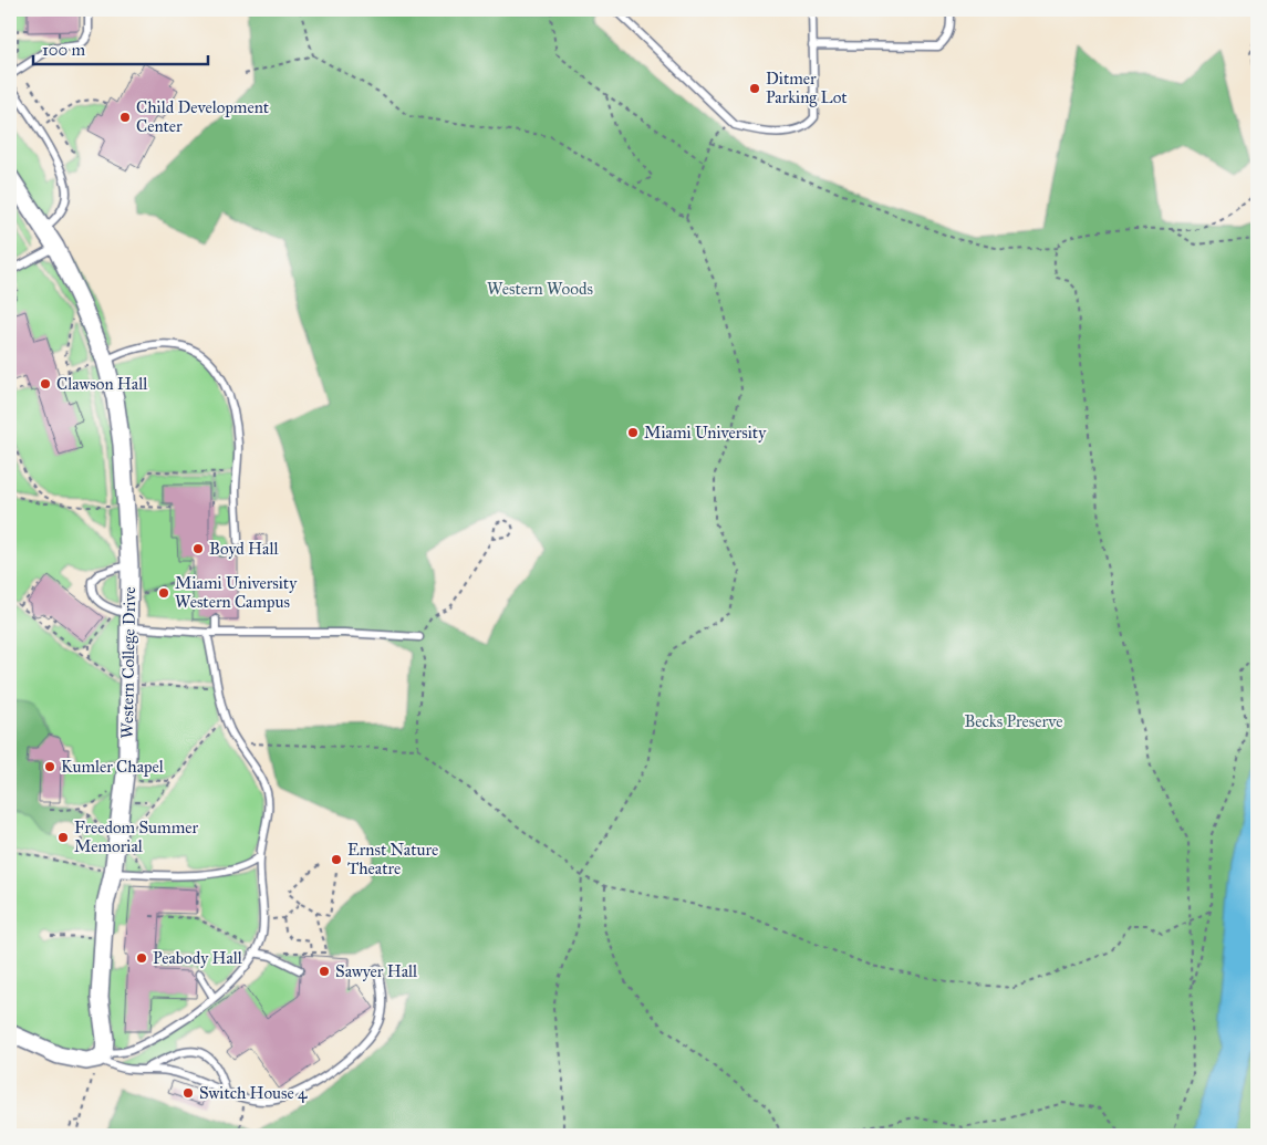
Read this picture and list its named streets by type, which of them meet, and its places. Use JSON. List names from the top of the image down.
{
  "streets": {
    "street": ["Western College Drive"]
  },
  "parks": ["Western Woods", "Becks Preserve"],
  "places": [
    "Ditmer Parking Lot",
    "Child Development Center",
    "Clawson Hall",
    "Miami University",
    "Boyd Hall",
    "Miami University Western Campus",
    "Kumler Chapel",
    "Freedom Summer Memorial",
    "Ernst Nature Theatre",
    "Peabody Hall",
    "Sawyer Hall",
    "Switch House 4"
  ],
  "scale_bar": "100 m"
}
